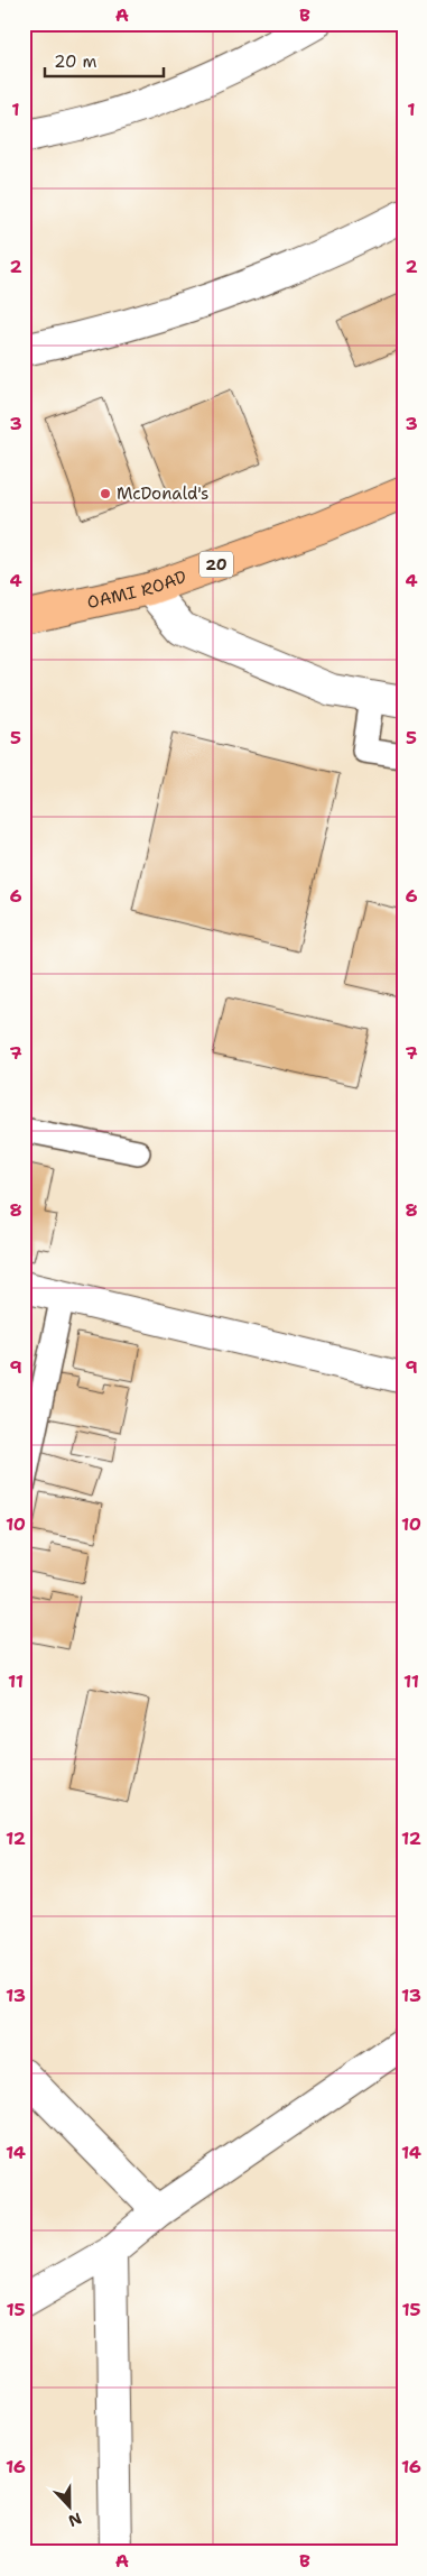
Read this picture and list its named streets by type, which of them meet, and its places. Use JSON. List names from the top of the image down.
{
  "streets": {
    "main road": ["20", "OAMI ROAD"]
  },
  "places": ["McDonald's"],
  "scale_bar": "20 m",
  "north": "bottom",
  "grid": {
    "columns": ["A", "B"],
    "rows": [
      "1",
      "2",
      "3",
      "4",
      "5",
      "6",
      "7",
      "8",
      "9",
      "10",
      "11",
      "12",
      "13",
      "14",
      "15",
      "16"
    ]
  }
}
